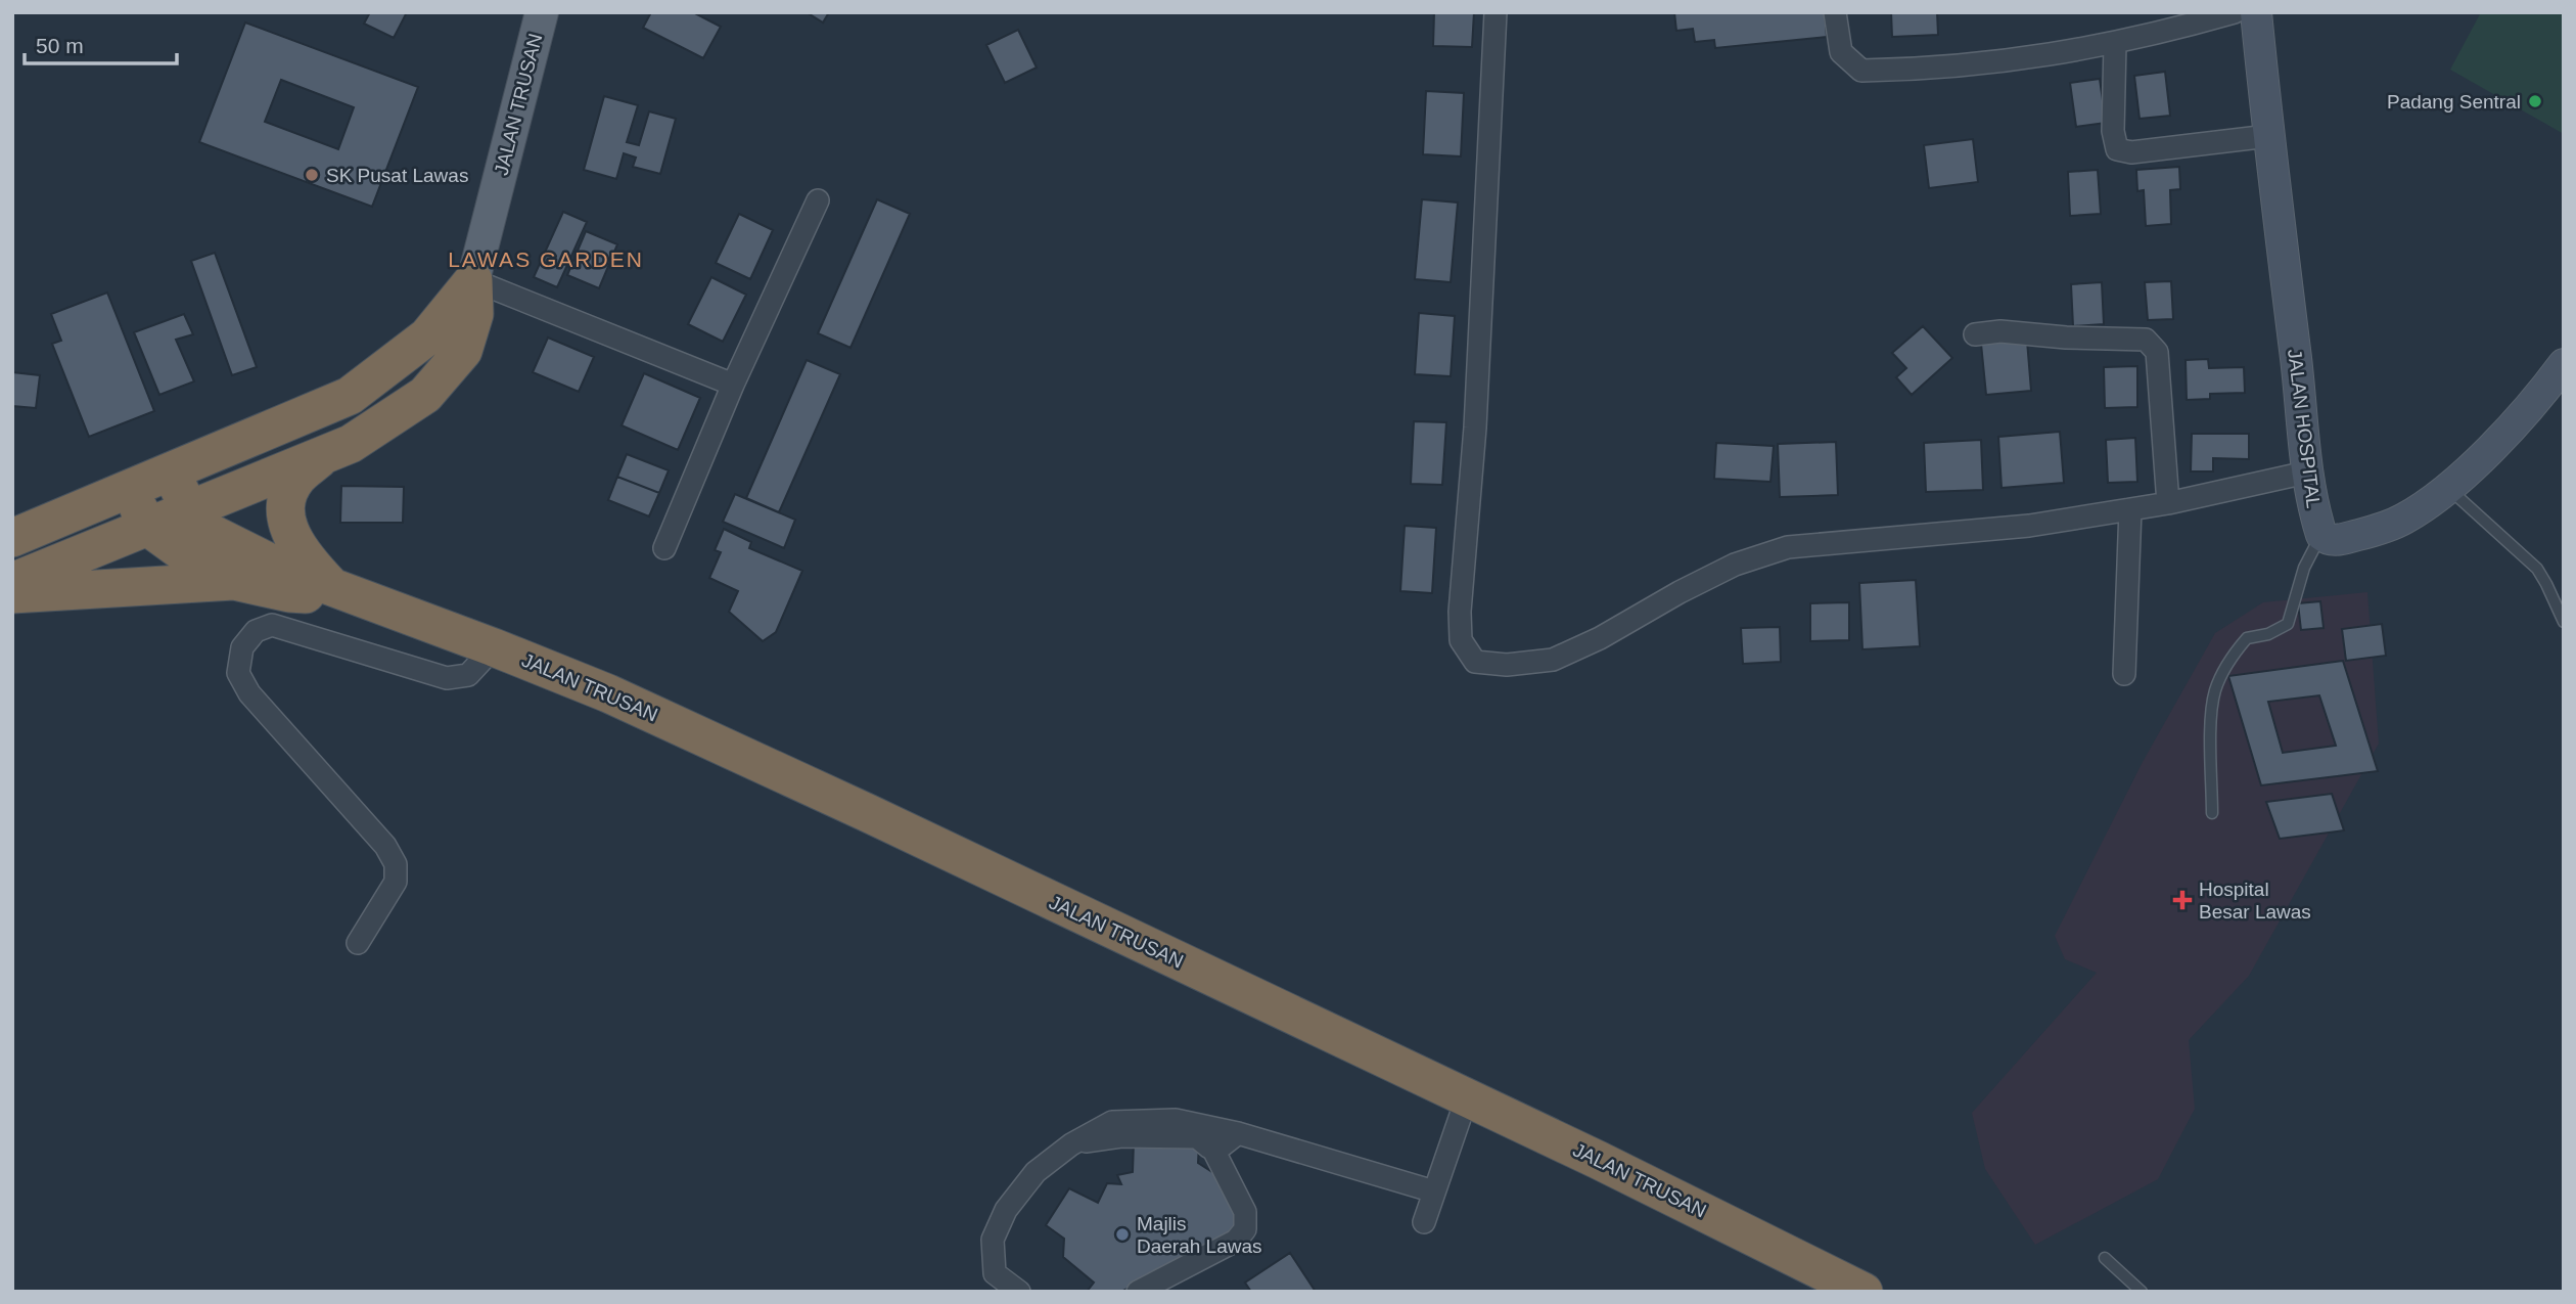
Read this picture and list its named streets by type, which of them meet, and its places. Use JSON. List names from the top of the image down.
{
  "streets": {
    "highway": ["JALAN TRUSAN"],
    "street": ["JALAN HOSPITAL"]
  },
  "districts": ["LAWAS GARDEN"],
  "places": {
    "other": ["Padang Sentral", "SK Pusat Lawas", "Majlis Daerah Lawas"],
    "health": ["Hospital Besar Lawas"]
  },
  "scale_bar": "50 m"
}
